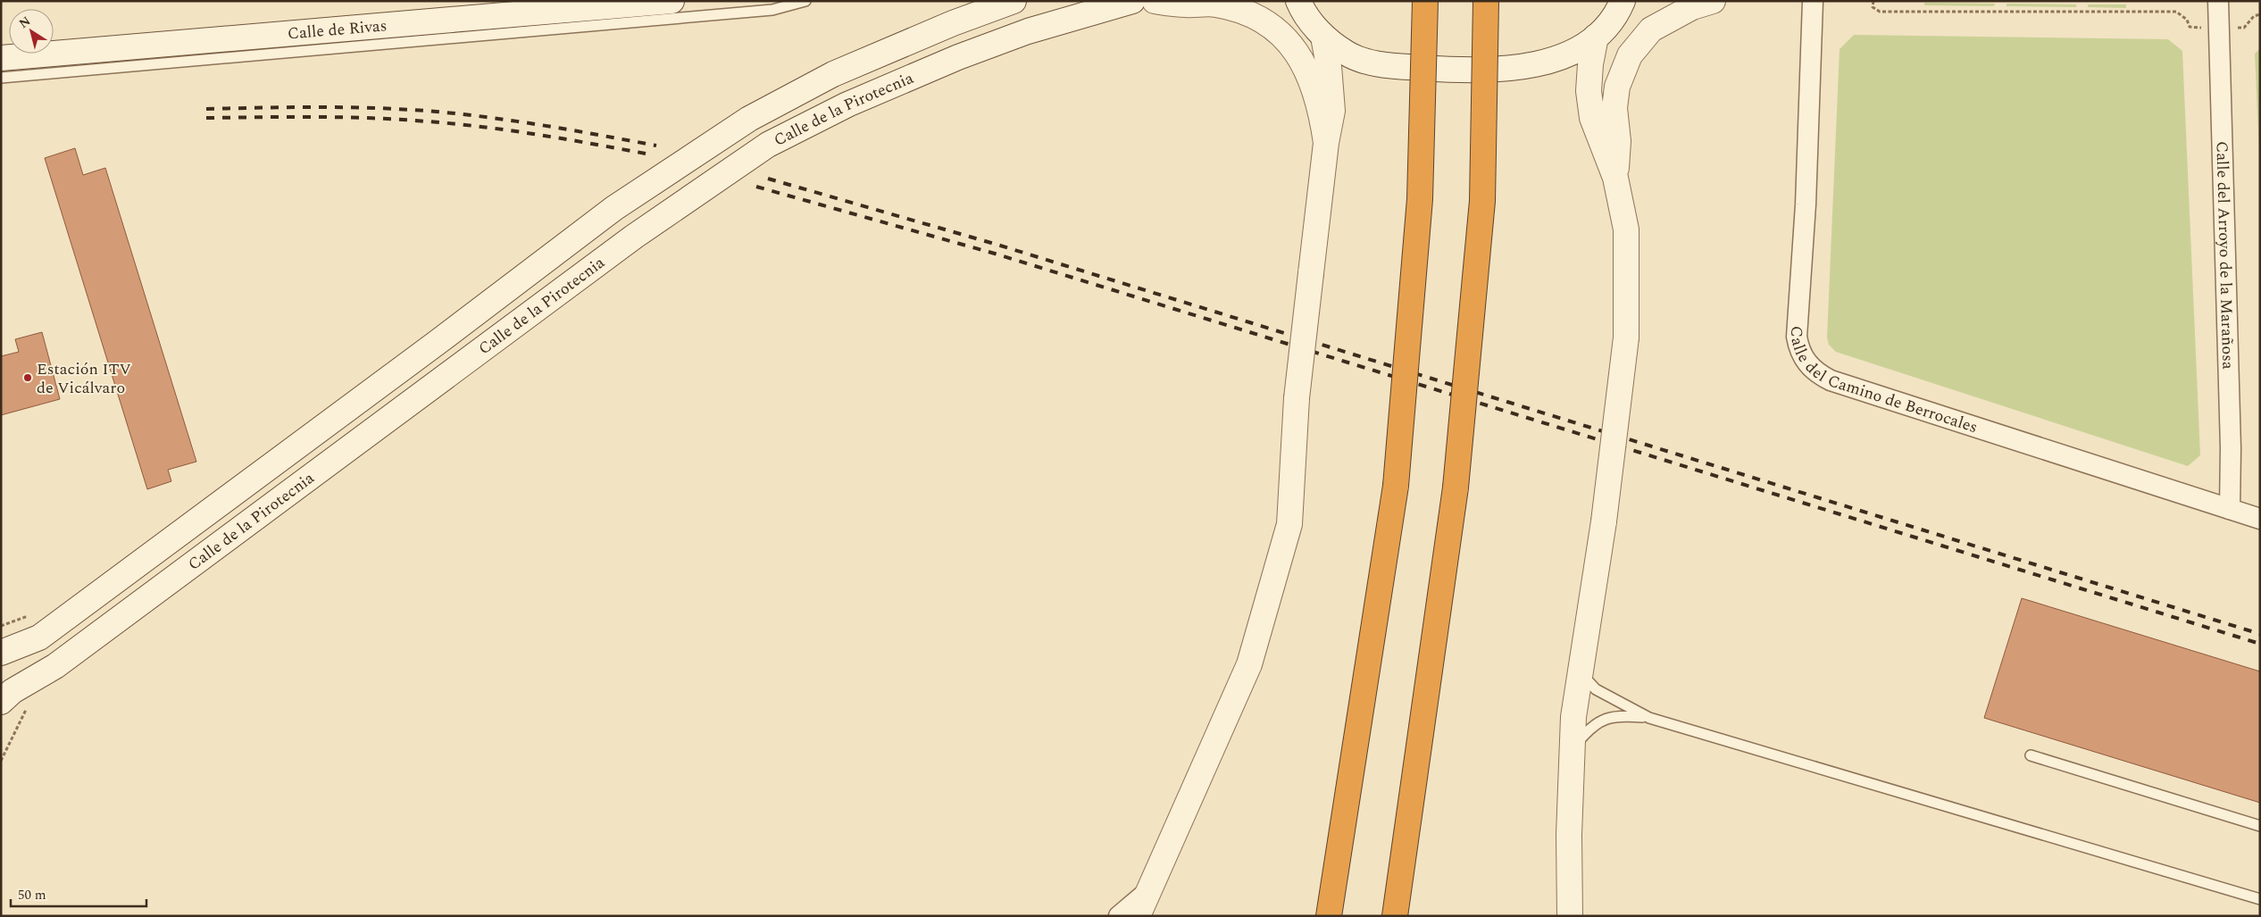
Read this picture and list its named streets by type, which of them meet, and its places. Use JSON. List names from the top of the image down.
{
  "streets": {
    "main road": ["Calle de Rivas", "Calle de la Pirotecnia"],
    "street": ["Calle del Arroyo de la Marañosa", "Calle del Camino de Berrocales"]
  },
  "crossings": [
    ["Calle del Arroyo de la Marañosa", "Calle del Camino de Berrocales"]
  ],
  "places": ["Estación ITV de Vicálvaro"],
  "scale_bar": "50 m",
  "north": "top left"
}
